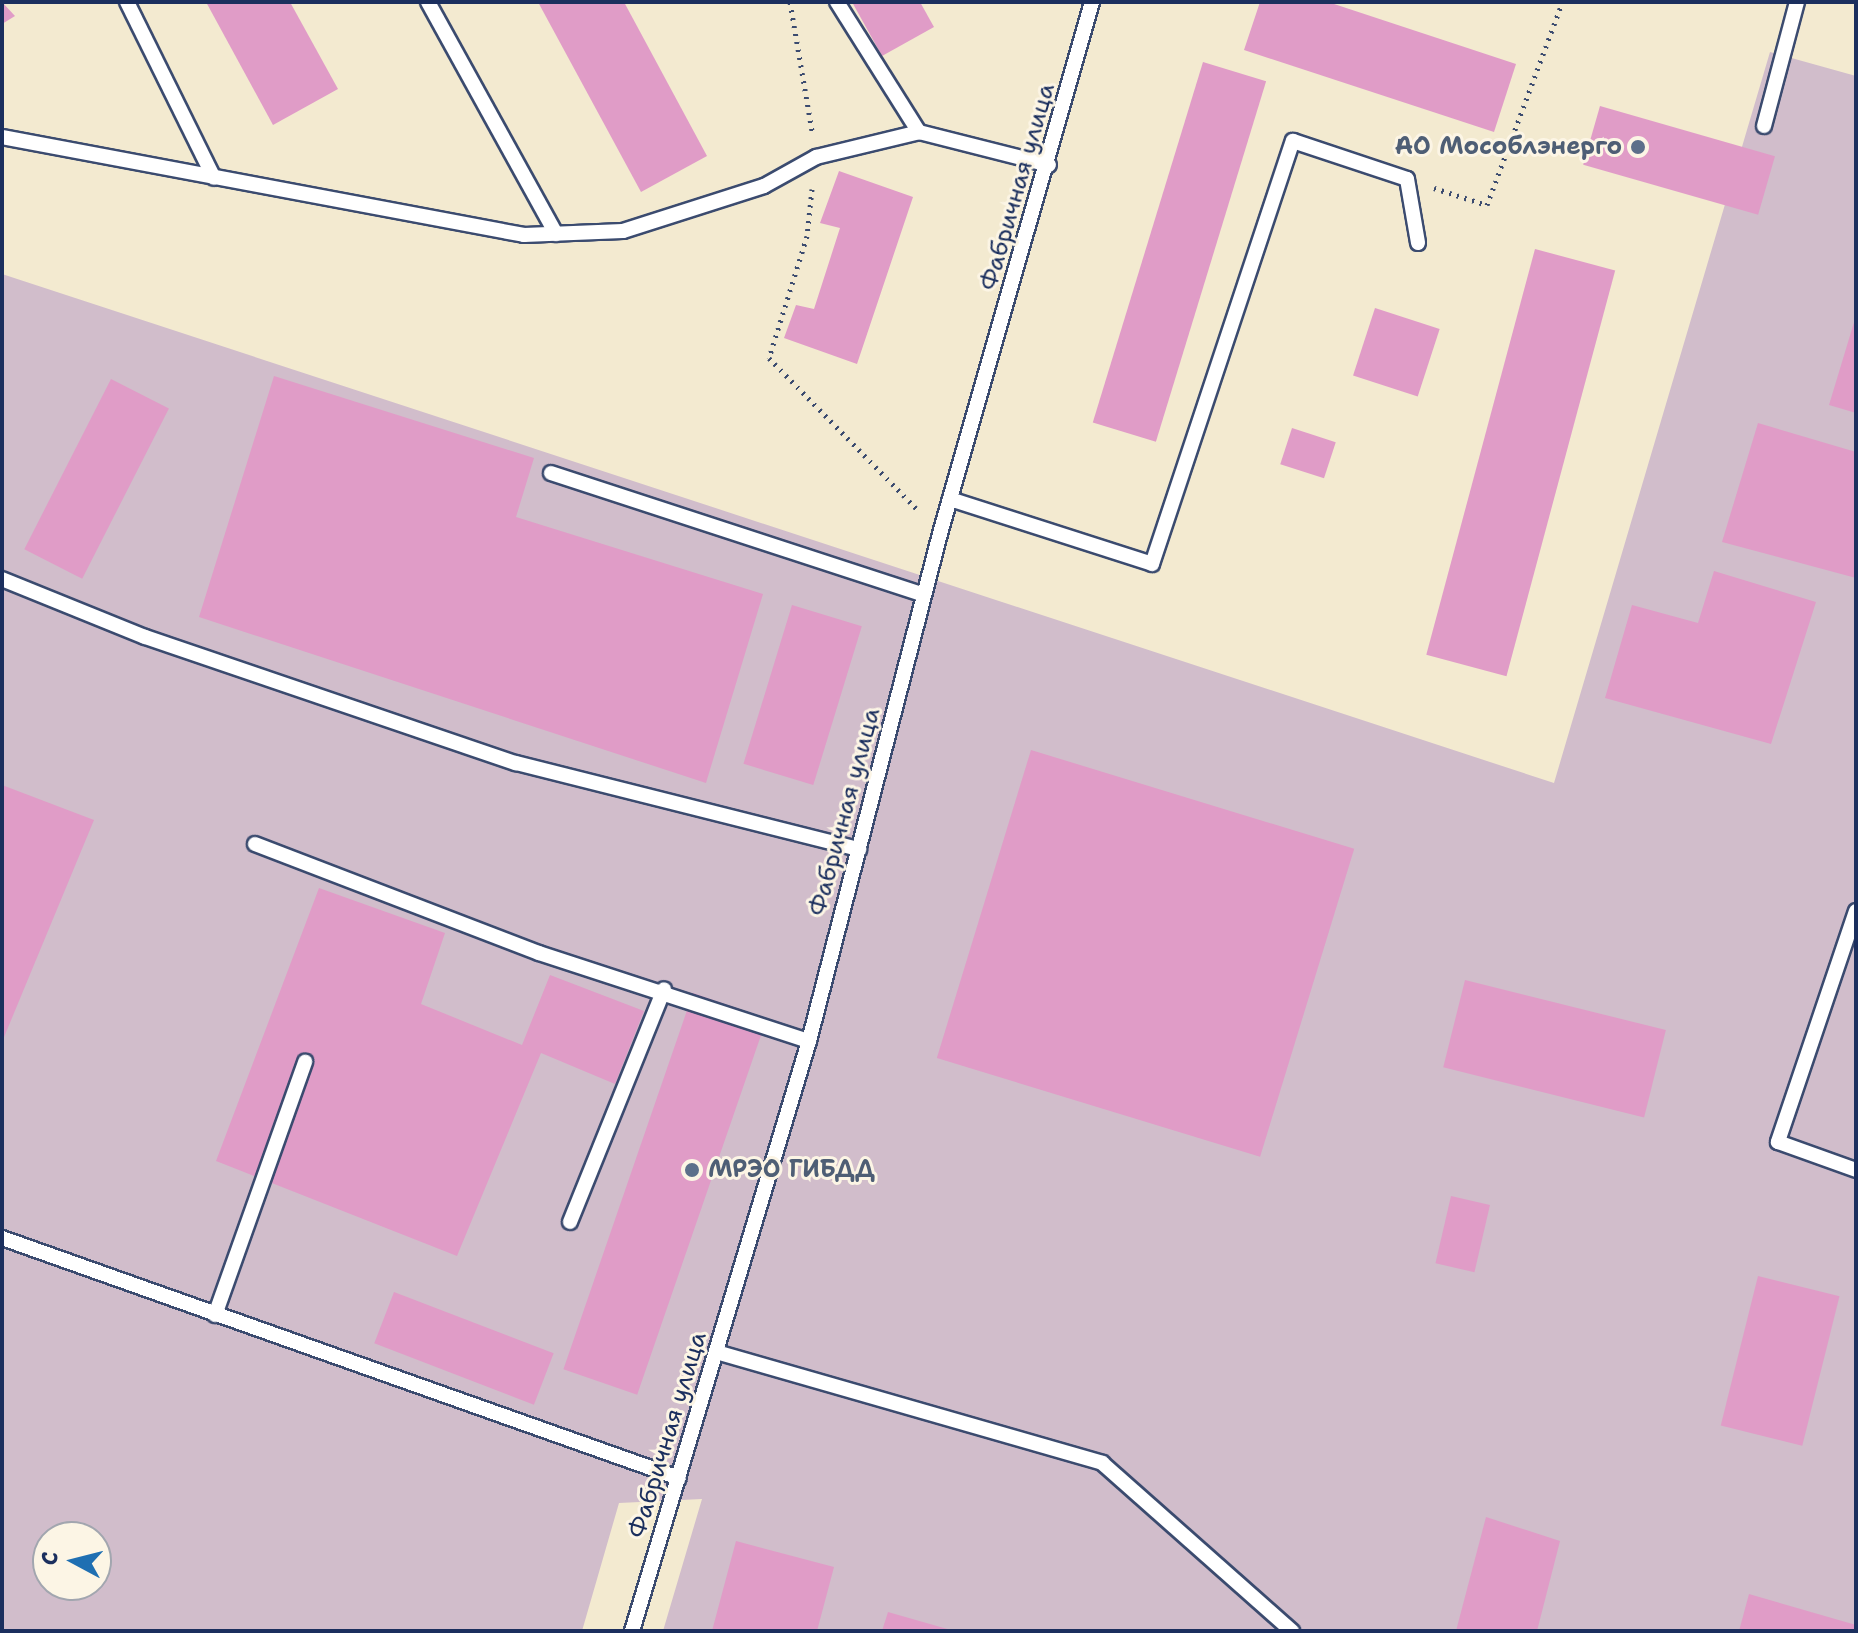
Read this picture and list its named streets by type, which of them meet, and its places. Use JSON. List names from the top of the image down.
{
  "streets": {
    "lane": ["Фабричная улица"]
  },
  "places": ["АО Мособлэнерго", "МРЭО ГИБДД"],
  "north": "left"
}
